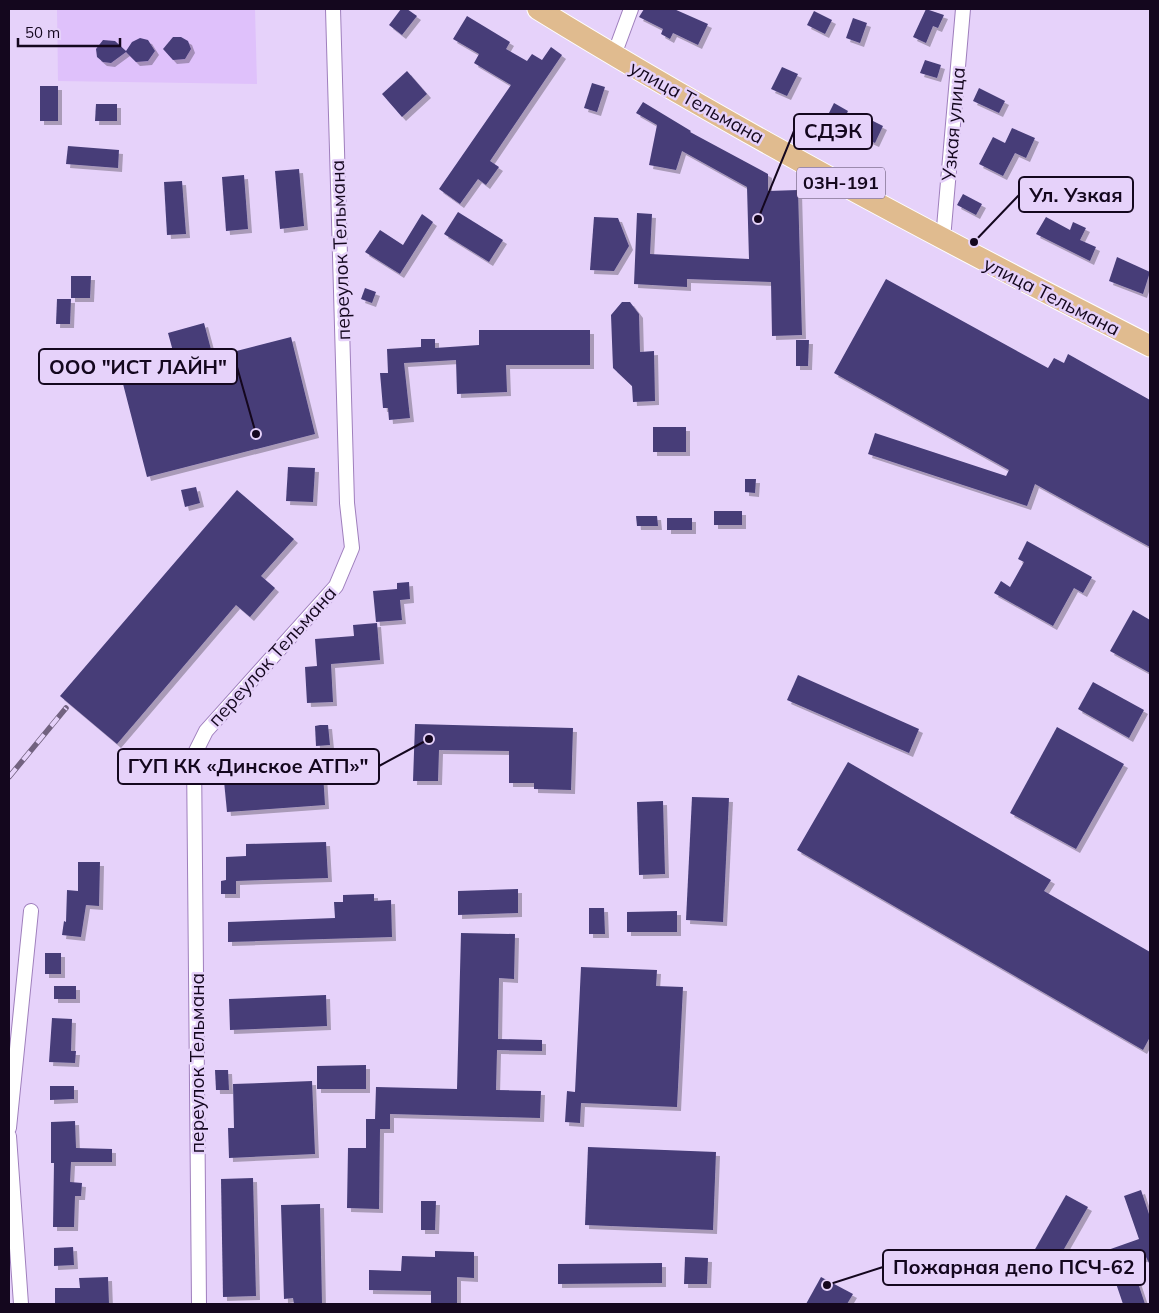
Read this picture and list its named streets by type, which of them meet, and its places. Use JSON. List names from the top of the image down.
{
  "streets": {
    "main road": ["улица Тельмана", "03Н-191"],
    "street": ["Узкая улица", "переулок Тельмана"]
  },
  "crossings": [
    ["улица Тельмана", "Узкая улица"]
  ],
  "places": [
    "СДЭК",
    "Ул. Узкая",
    "ООО \"ИСТ ЛАЙН\"",
    "ГУП КК «Динское АТП»\"",
    "Пожарная депо ПСЧ-62"
  ],
  "scale_bar": "50 m"
}
